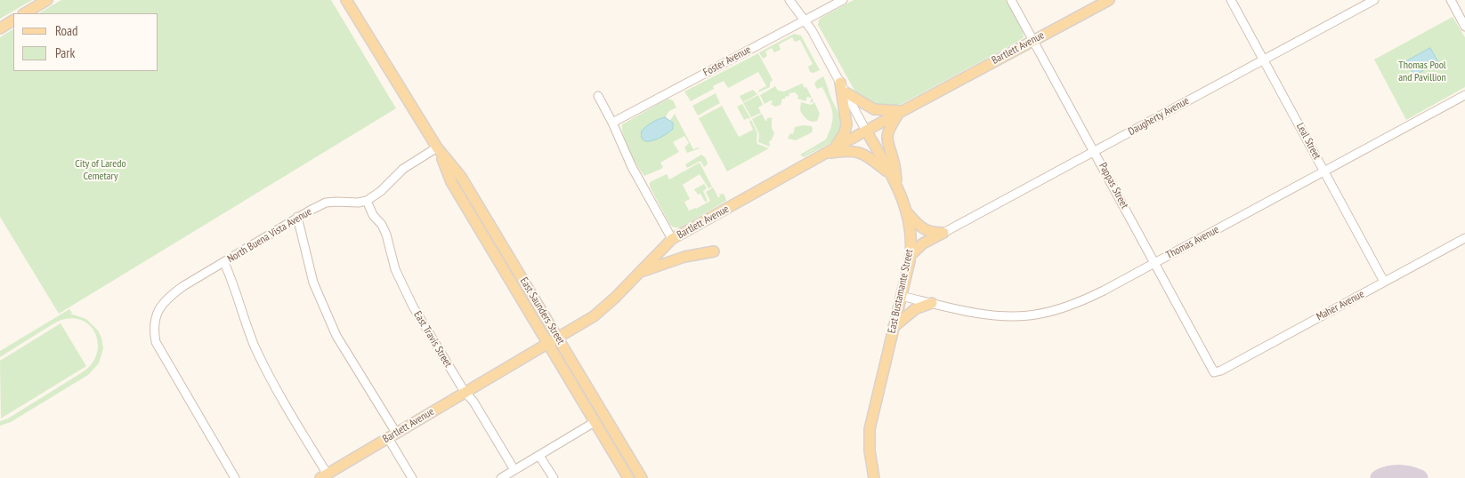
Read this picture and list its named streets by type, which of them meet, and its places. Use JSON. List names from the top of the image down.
{
  "streets": {
    "main road": ["Bartlett Avenue", "East Bustamante Street", "East Saunders Street"],
    "street": [
      "Foster Avenue",
      "Daugherty Avenue",
      "Leal Street",
      "Pappas Street",
      "North Buena Vista Avenue",
      "Thomas Avenue",
      "Maher Avenue",
      "East Travis Street"
    ]
  },
  "crossings": [
    ["Bartlett Avenue", "Pappas Street"],
    ["Bartlett Avenue", "East Bustamante Street"],
    ["Bartlett Avenue", "East Saunders Street"],
    ["Bartlett Avenue", "East Travis Street"],
    ["Foster Avenue", "East Bustamante Street"],
    ["Daugherty Avenue", "Leal Street"],
    ["Daugherty Avenue", "Pappas Street"],
    ["Leal Street", "Thomas Avenue"],
    ["Leal Street", "Maher Avenue"],
    ["Pappas Street", "Thomas Avenue"],
    ["Pappas Street", "Maher Avenue"],
    ["North Buena Vista Avenue", "East Travis Street"],
    ["Thomas Avenue", "East Bustamante Street"]
  ],
  "parks": ["Thomas Pool and Pavillion", "City of Laredo Cemetary"],
  "legend": ["Road", "Park"]
}
